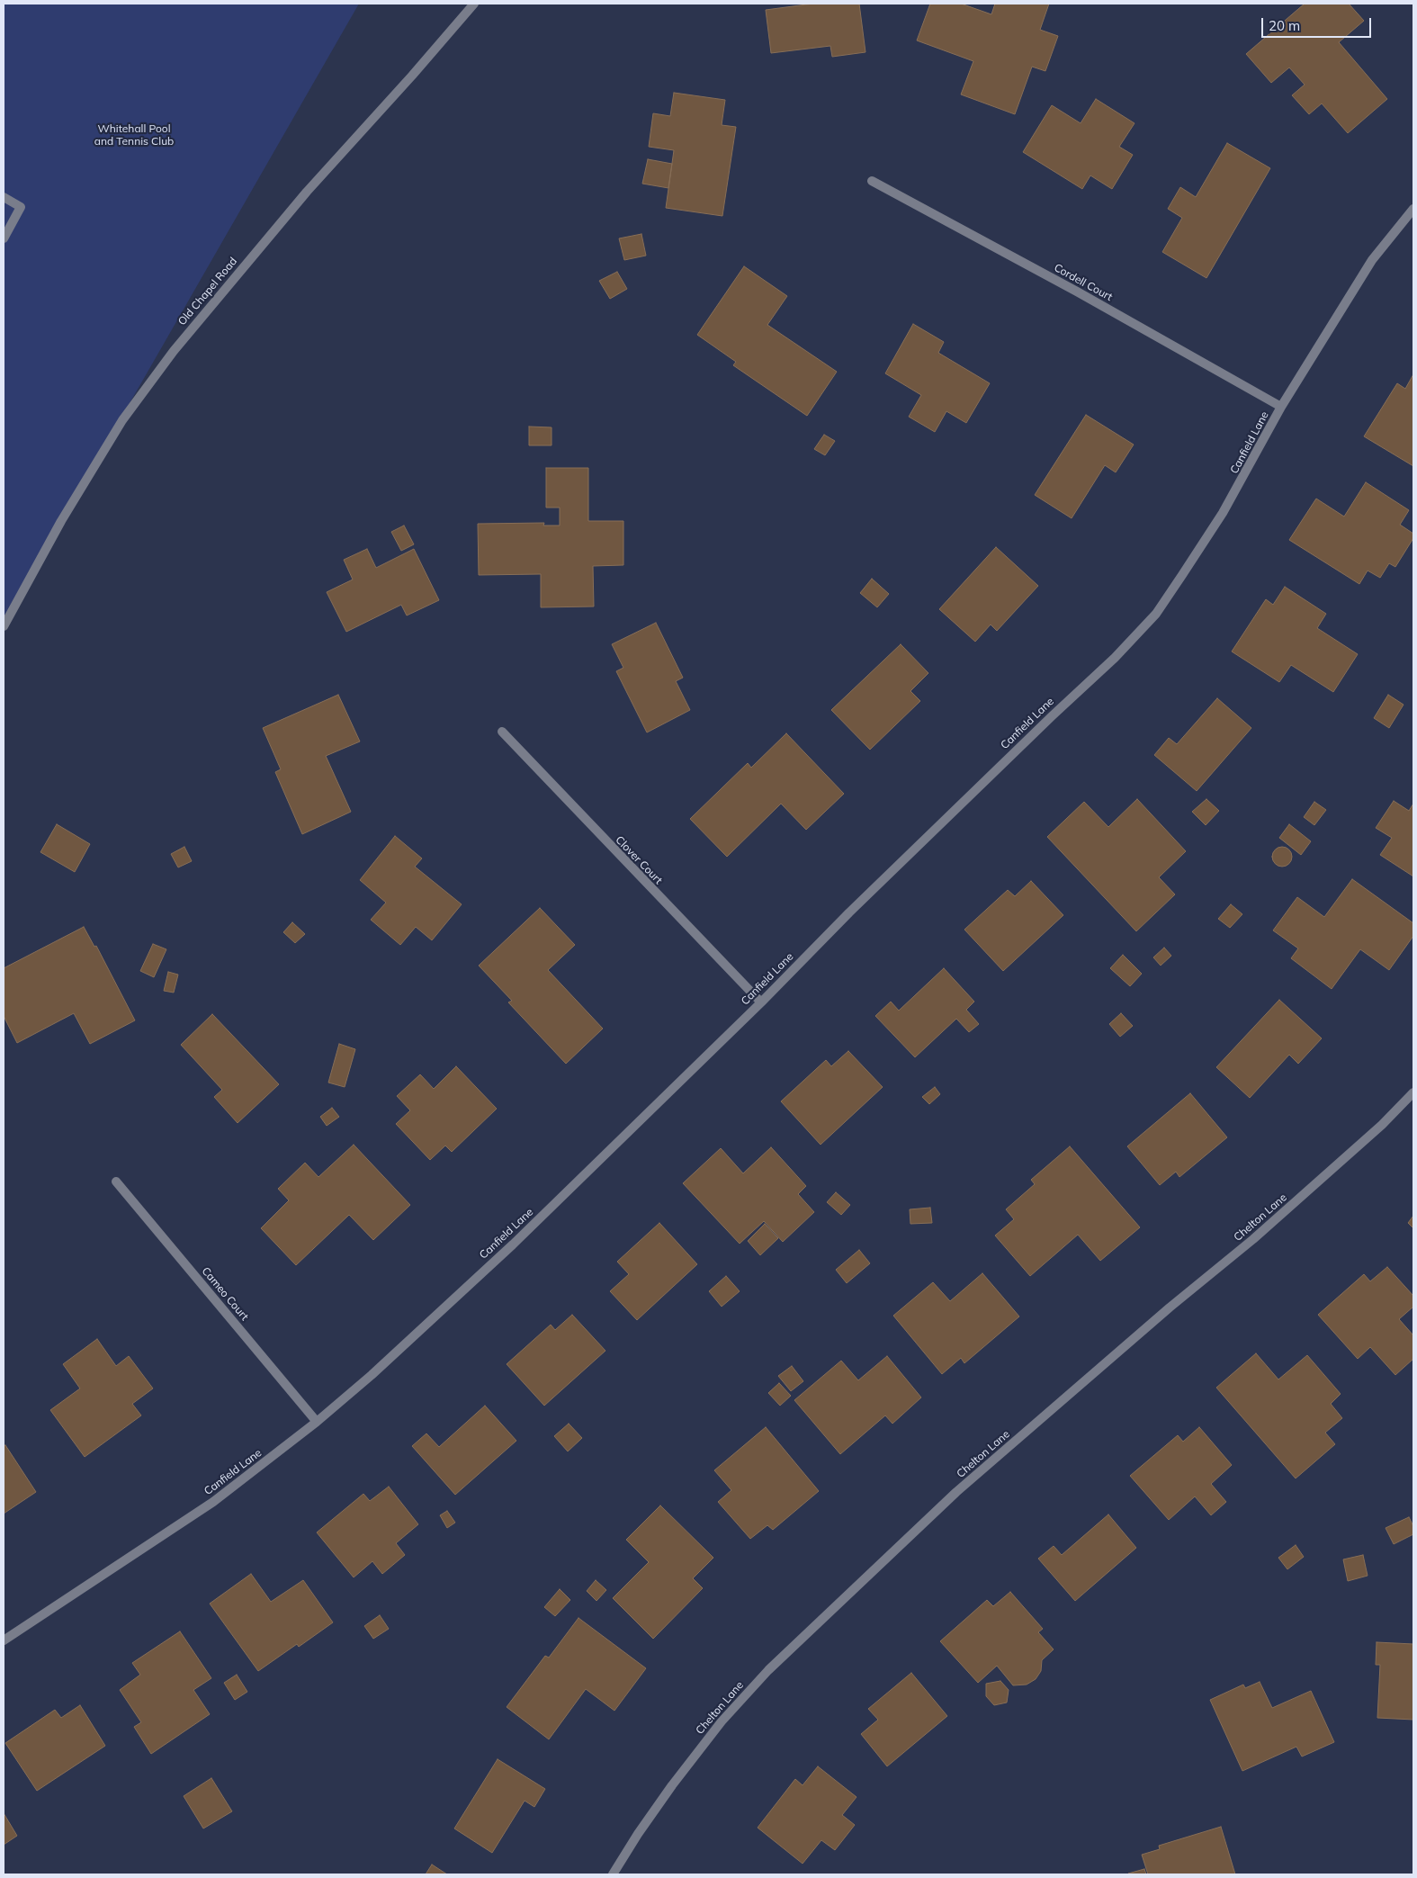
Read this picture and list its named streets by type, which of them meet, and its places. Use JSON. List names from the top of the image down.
{
  "streets": {
    "street": [
      "Cordell Court",
      "Old Chapel Road",
      "Canfield Lane",
      "Clover Court",
      "Chelton Lane",
      "Cameo Court"
    ]
  },
  "crossings": [
    ["Cordell Court", "Canfield Lane"],
    ["Canfield Lane", "Clover Court"],
    ["Canfield Lane", "Cameo Court"]
  ],
  "parks": ["Whitehall Pool and Tennis Club"],
  "scale_bar": "20 m"
}
